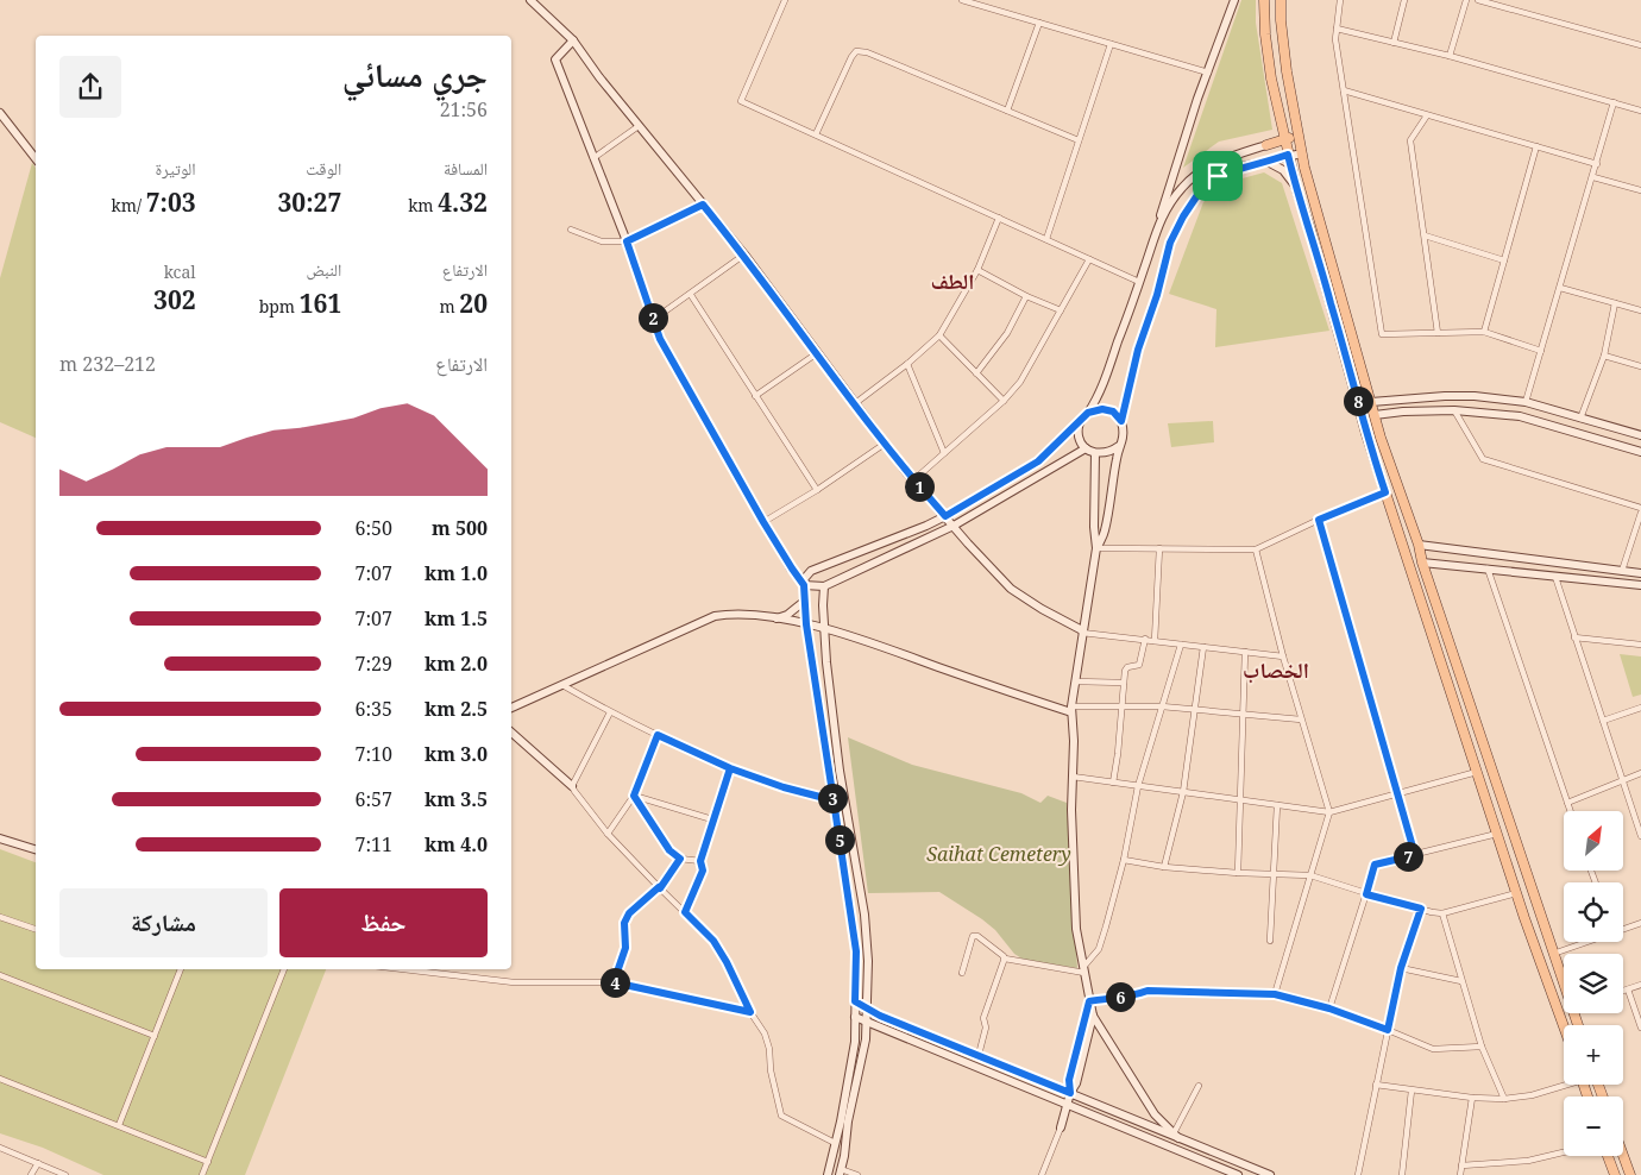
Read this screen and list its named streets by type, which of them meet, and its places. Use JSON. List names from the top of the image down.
{
  "districts": ["الطف", "الخصاب"],
  "parks": ["Saihat Cemetery"],
  "north": "top right",
  "page": {
    "heading": ["جري مسائي", "21:56"],
    "stats": [
      ["المسافة", "4.32 km"],
      ["الوقت", "30:27"],
      ["الوتيرة", "7:03 /km"],
      ["الارتفاع", "20 m"],
      ["النبض", "161 bpm"],
      ["kcal", "302"]
    ],
    "pins": [
      "2",
      "8",
      "1",
      "3",
      "5",
      "7",
      "4",
      "6"
    ],
    "chart": ["الارتفاع", "212–232 m"],
    "list": [
      {
        "name": "500 m",
        "note": "6:50"
      },
      {
        "name": "1.0 km",
        "note": "7:07"
      },
      {
        "name": "1.5 km",
        "note": "7:07"
      },
      {
        "name": "2.0 km",
        "note": "7:29"
      },
      {
        "name": "2.5 km",
        "note": "6:35"
      },
      {
        "name": "3.0 km",
        "note": "7:10"
      },
      {
        "name": "3.5 km",
        "note": "6:57"
      },
      {
        "name": "4.0 km",
        "note": "7:11"
      }
    ],
    "map_buttons": ["+", "−"],
    "buttons": ["حفظ", "مشاركة"]
  }
}
